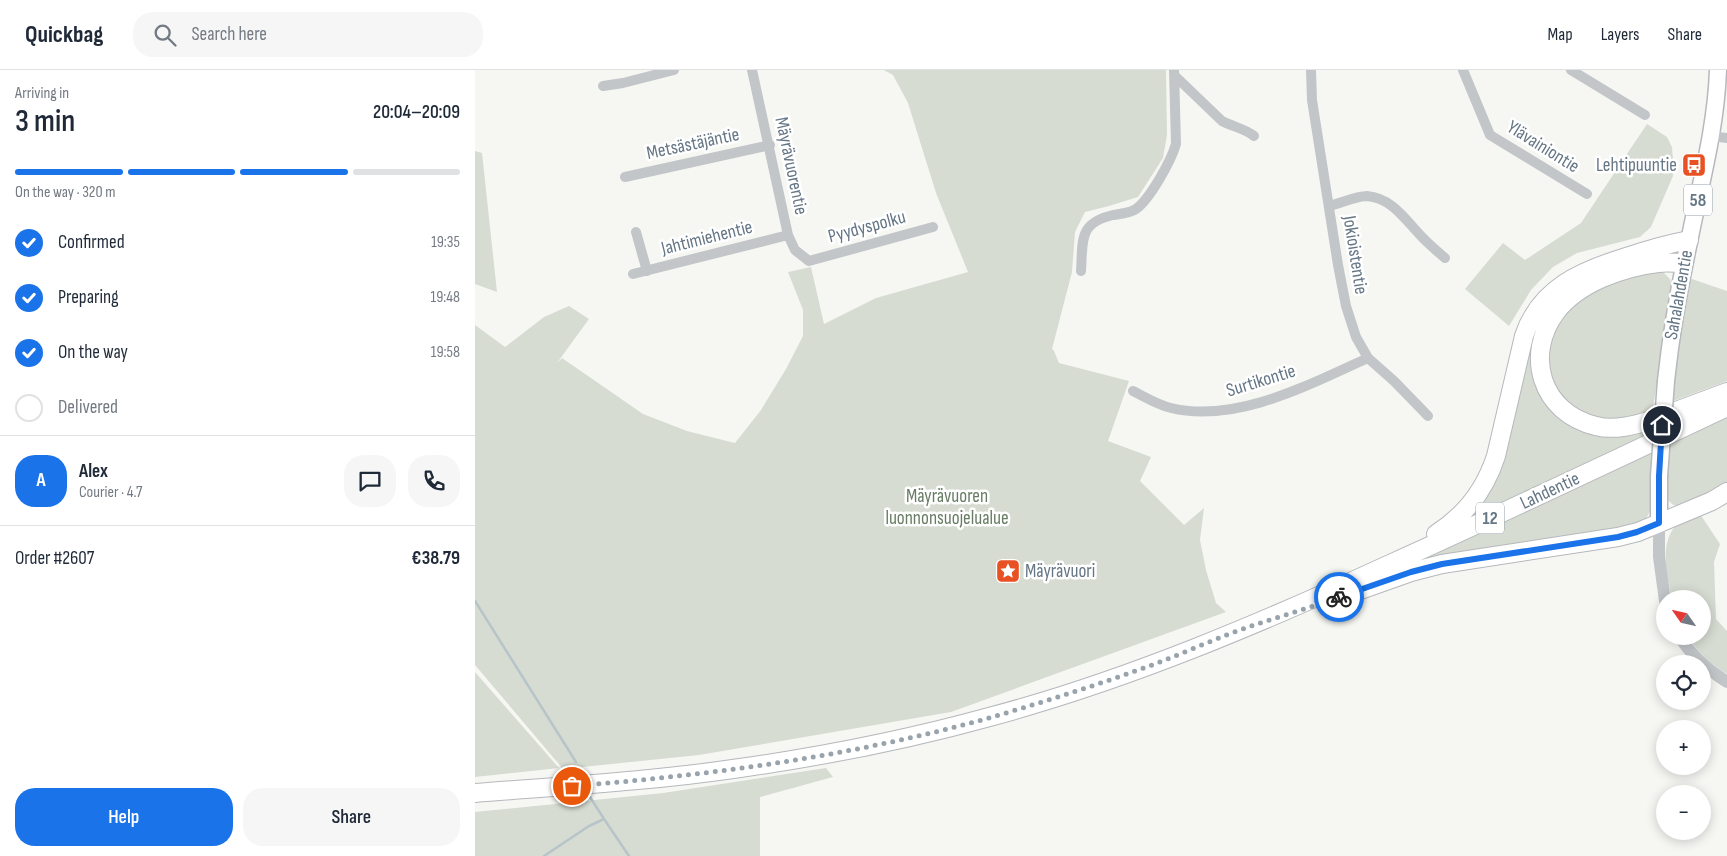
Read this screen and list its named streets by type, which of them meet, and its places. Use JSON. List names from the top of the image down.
{
  "streets": {
    "highway": ["Lahdentie", "12"],
    "main road": ["58", "Sahalahdentie"],
    "street": [
      "Metsästäjäntie",
      "Ylävainiontie",
      "Mäyrävuorentie",
      "Pyydyspolku",
      "Jahtimiehentie",
      "Jokioistentie",
      "Surtikontie"
    ]
  },
  "crossings": [
    ["Metsästäjäntie", "Mäyrävuorentie"],
    ["Mäyrävuorentie", "Pyydyspolku"],
    ["Mäyrävuorentie", "Jahtimiehentie"],
    ["Jokioistentie", "Surtikontie"]
  ],
  "parks": ["Mäyrävuoren luonnonsuojelualue"],
  "places": {
    "bus stop": ["Lehtipuuntie"],
    "place": ["Mäyrävuori"]
  },
  "north": "top left",
  "page": {
    "header": "Quickbag",
    "search": "Search here",
    "nav": ["Map", "Layers", "Share"],
    "heading": ["3 min", "Arriving in", "20:04–20:09"],
    "panel": [
      "Alex",
      "Courier · 4.7",
      "Order #2607",
      "€38.79"
    ],
    "bar": "On the way · 320 m",
    "list": [
      ["Confirmed", "19:35"],
      ["Preparing", "19:48"],
      ["On the way", "19:58"],
      "Delivered"
    ],
    "round": "A",
    "map_buttons": ["+", "−"],
    "buttons": ["Help", "Share"]
  }
}
